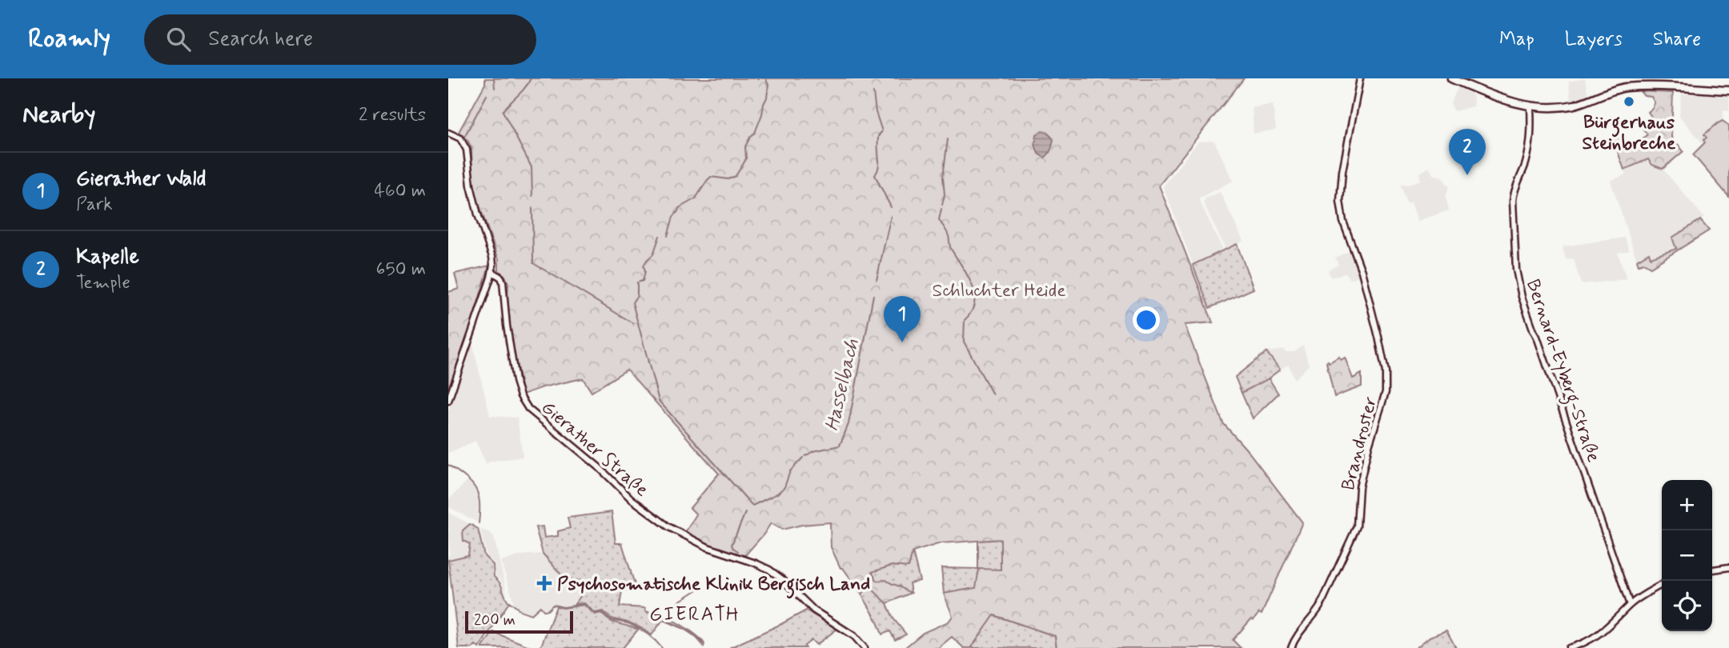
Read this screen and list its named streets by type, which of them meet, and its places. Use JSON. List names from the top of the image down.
{
  "streets": {
    "street": ["Bernard-Eyberg-Straße", "Brandroster", "Gierather Straße"]
  },
  "districts": ["GIERATH"],
  "water": ["Hasselbach"],
  "parks": ["Schluchter Heide"],
  "places": {
    "other": ["Bürgerhaus Steinbreche"],
    "health": ["Psychosomatische Klinik Bergisch Land"]
  },
  "scale_bar": "200 m",
  "page": {
    "header": "Roamly",
    "search": "Search here",
    "nav": ["Map", "Layers", "Share"],
    "heading": ["Nearby", "2 results"],
    "pins": ["2", "1"],
    "list": [
      {
        "mark": "1",
        "name": "Gierather Wald",
        "note": "Park",
        "value": "460 m"
      },
      {
        "mark": "2",
        "name": "Kapelle",
        "note": "Temple",
        "value": "650 m"
      }
    ],
    "map_buttons": ["+", "−"],
    "scale": "200 m"
  }
}
